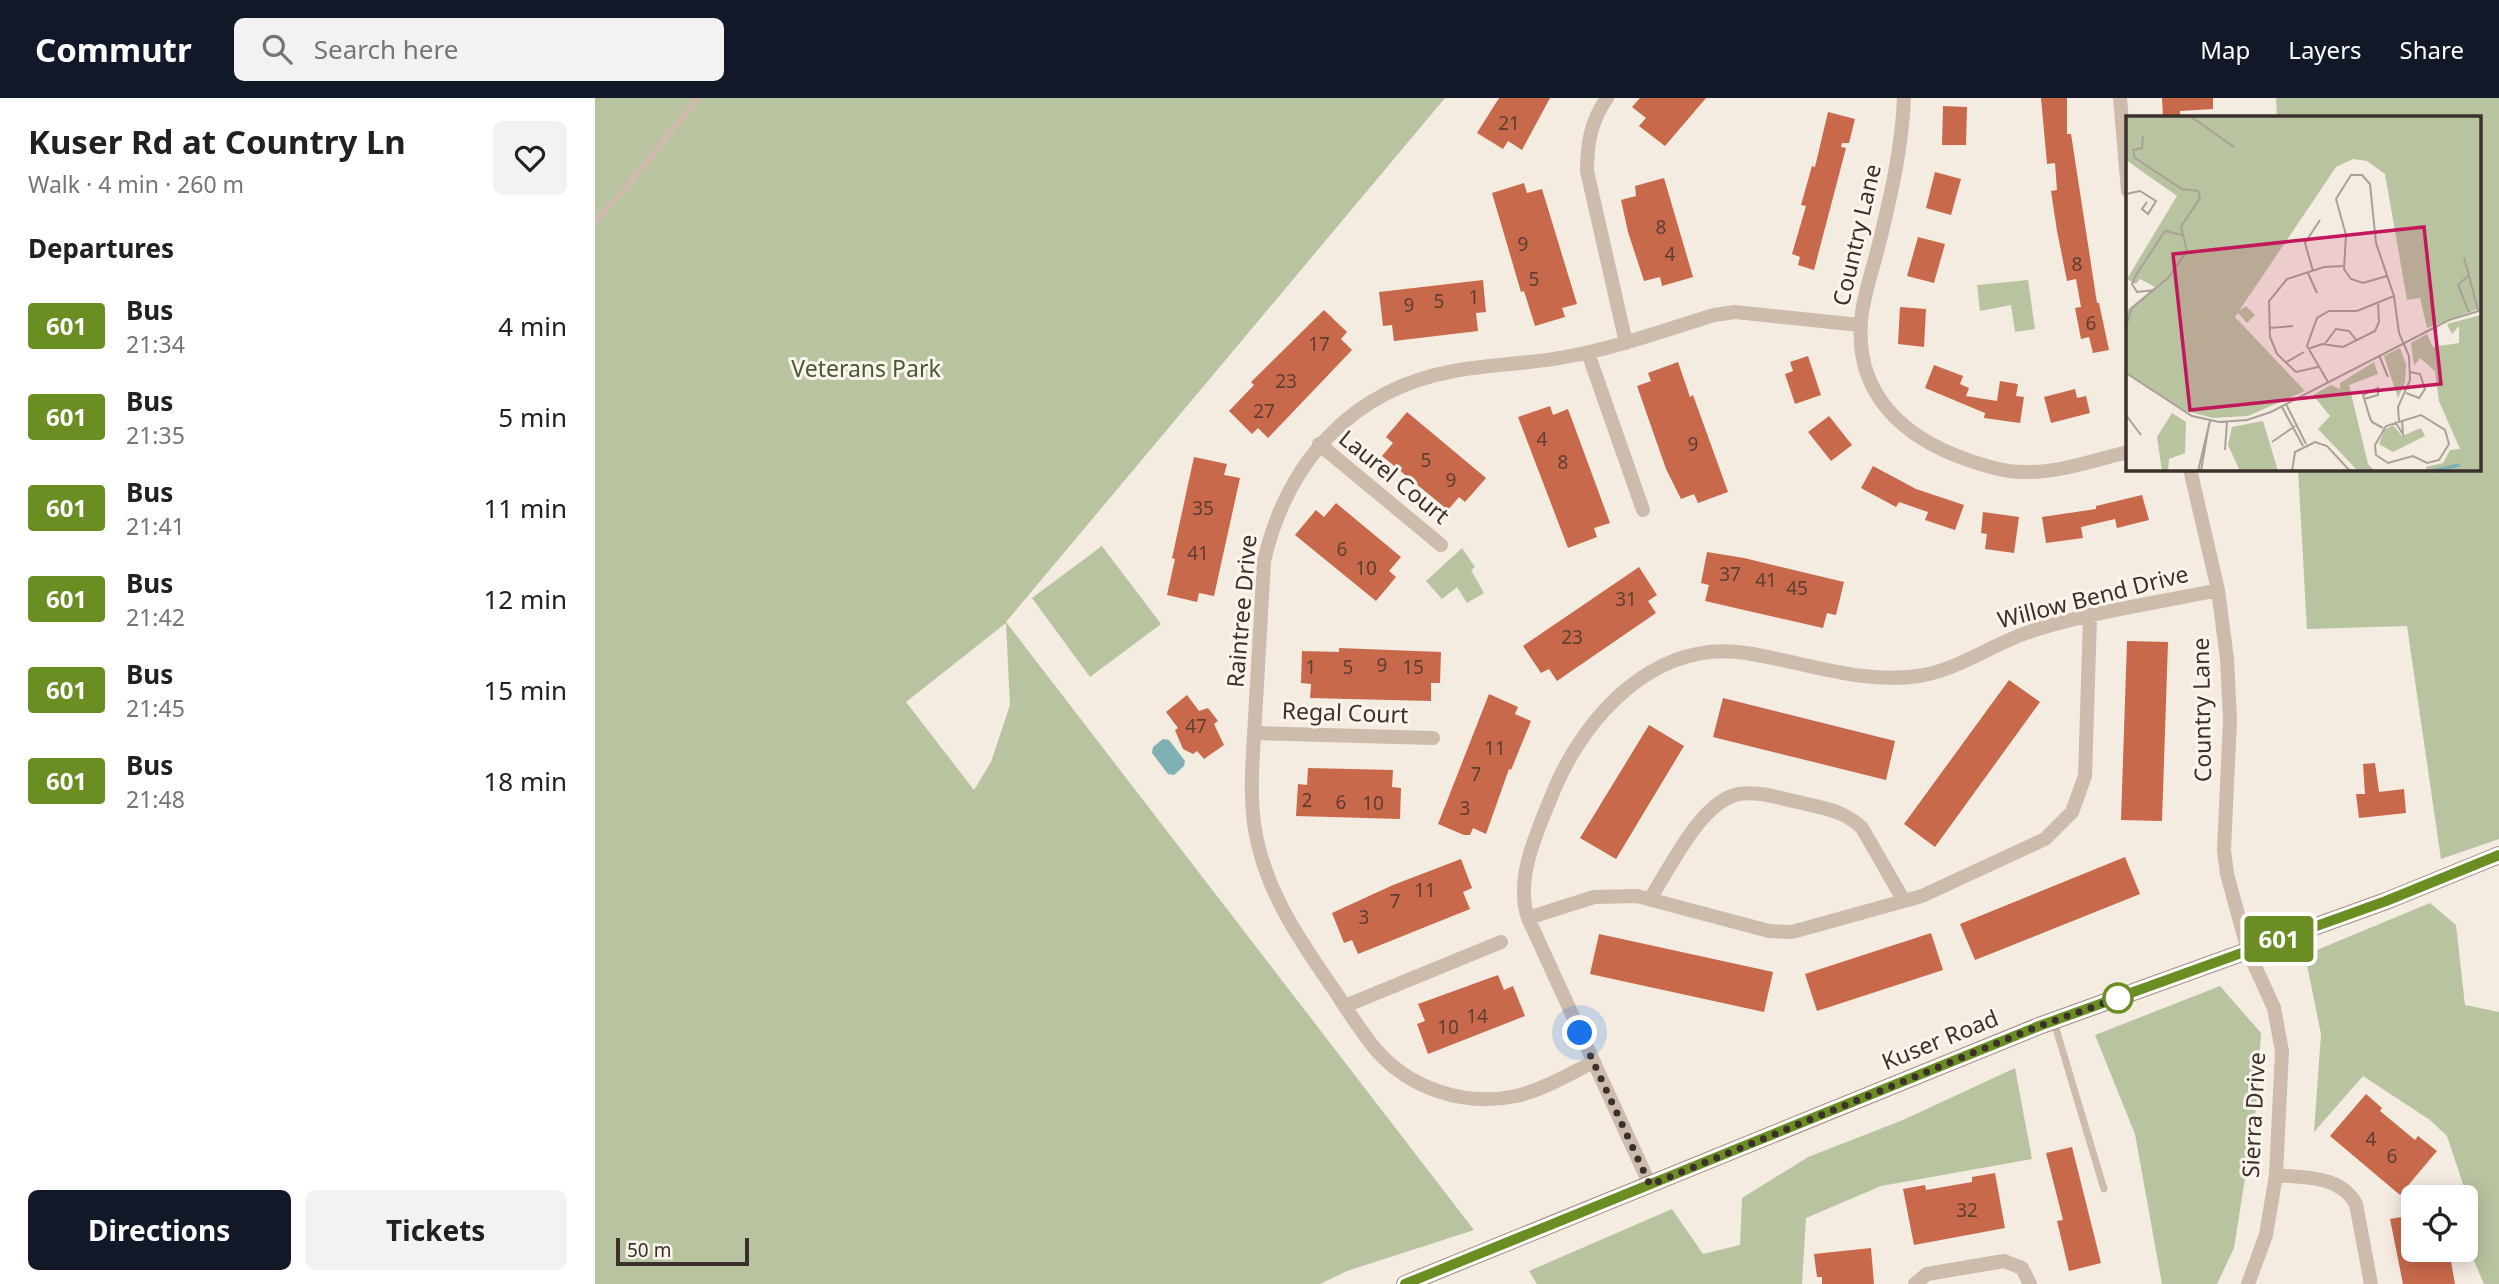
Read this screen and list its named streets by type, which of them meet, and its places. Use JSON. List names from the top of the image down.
{
  "streets": {
    "street": [
      "Country Lane",
      "Laurel Court",
      "Willow Bend Drive",
      "Raintree Drive",
      "Regal Court",
      "Kuser Road",
      "Sierra Drive"
    ]
  },
  "crossings": [
    ["Country Lane", "Willow Bend Drive"],
    ["Country Lane", "Raintree Drive"],
    ["Country Lane", "Kuser Road"],
    ["Country Lane", "Sierra Drive"],
    ["Laurel Court", "Raintree Drive"],
    ["Willow Bend Drive", "Raintree Drive"],
    ["Willow Bend Drive", "Kuser Road"],
    ["Raintree Drive", "Regal Court"],
    ["Kuser Road", "Sierra Drive"]
  ],
  "parks": ["Veterans Park"],
  "lines": ["bus line 601"],
  "house_numbers": [
    "21",
    "8",
    "9",
    "4",
    "8",
    "5",
    "1",
    "5",
    "9",
    "6",
    "17",
    "23",
    "27",
    "4",
    "9",
    "5",
    "8",
    "9",
    "35",
    "6",
    "41",
    "10",
    "37",
    "41",
    "45",
    "31",
    "23",
    "9",
    "1",
    "5",
    "15",
    "47",
    "11",
    "7",
    "2",
    "6",
    "10",
    "3",
    "11",
    "7",
    "3",
    "14",
    "10",
    "4",
    "6",
    "32"
  ],
  "scale_bar": "50 m",
  "page": {
    "header": "Commutr",
    "search": "Search here",
    "nav": ["Map", "Layers", "Share"],
    "heading": [
      ["Kuser Rd at Country Ln", "Walk · 4 min · 260 m"],
      "Departures"
    ],
    "on_map": "601",
    "list": [
      {
        "mark": "601",
        "name": "Bus",
        "note": "21:34",
        "value": "4 min"
      },
      {
        "mark": "601",
        "name": "Bus",
        "note": "21:35",
        "value": "5 min"
      },
      {
        "mark": "601",
        "name": "Bus",
        "note": "21:41",
        "value": "11 min"
      },
      {
        "mark": "601",
        "name": "Bus",
        "note": "21:42",
        "value": "12 min"
      },
      {
        "mark": "601",
        "name": "Bus",
        "note": "21:45",
        "value": "15 min"
      },
      {
        "mark": "601",
        "name": "Bus",
        "note": "21:48",
        "value": "18 min"
      }
    ],
    "buttons": ["Directions", "Tickets"],
    "scale": "50 m"
  }
}
